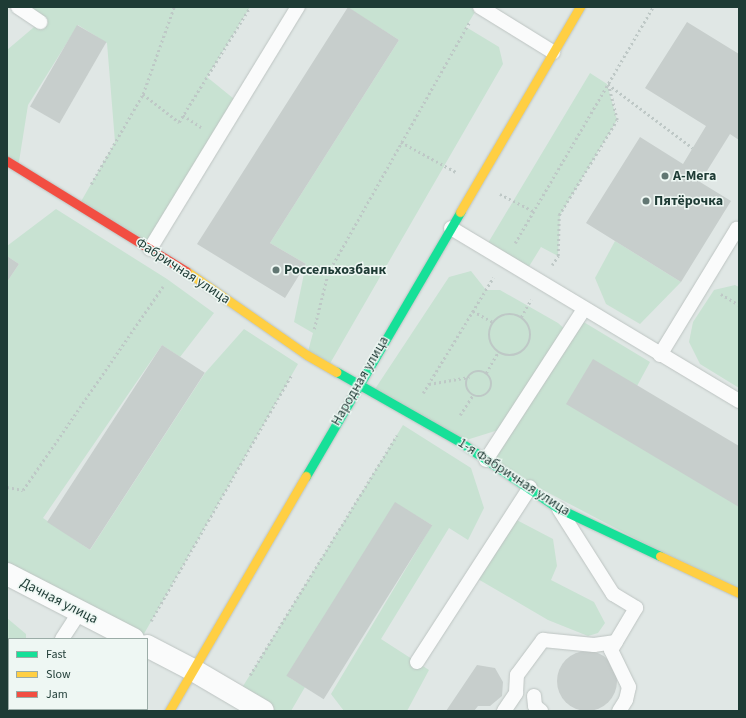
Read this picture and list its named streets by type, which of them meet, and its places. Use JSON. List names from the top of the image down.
{
  "streets": {
    "street": [
      "Фабричная улица",
      "Народная улица",
      "1-я Фабричная улица",
      "Дачная улица"
    ]
  },
  "crossings": [
    ["Фабричная улица", "Народная улица"],
    ["Фабричная улица", "1-я Фабричная улица"],
    ["Народная улица", "1-я Фабричная улица"],
    ["Народная улица", "Дачная улица"]
  ],
  "places": ["А-Мега", "Пятёрочка", "Россельхозбанк"],
  "legend": ["Fast", "Slow", "Jam"]
}
